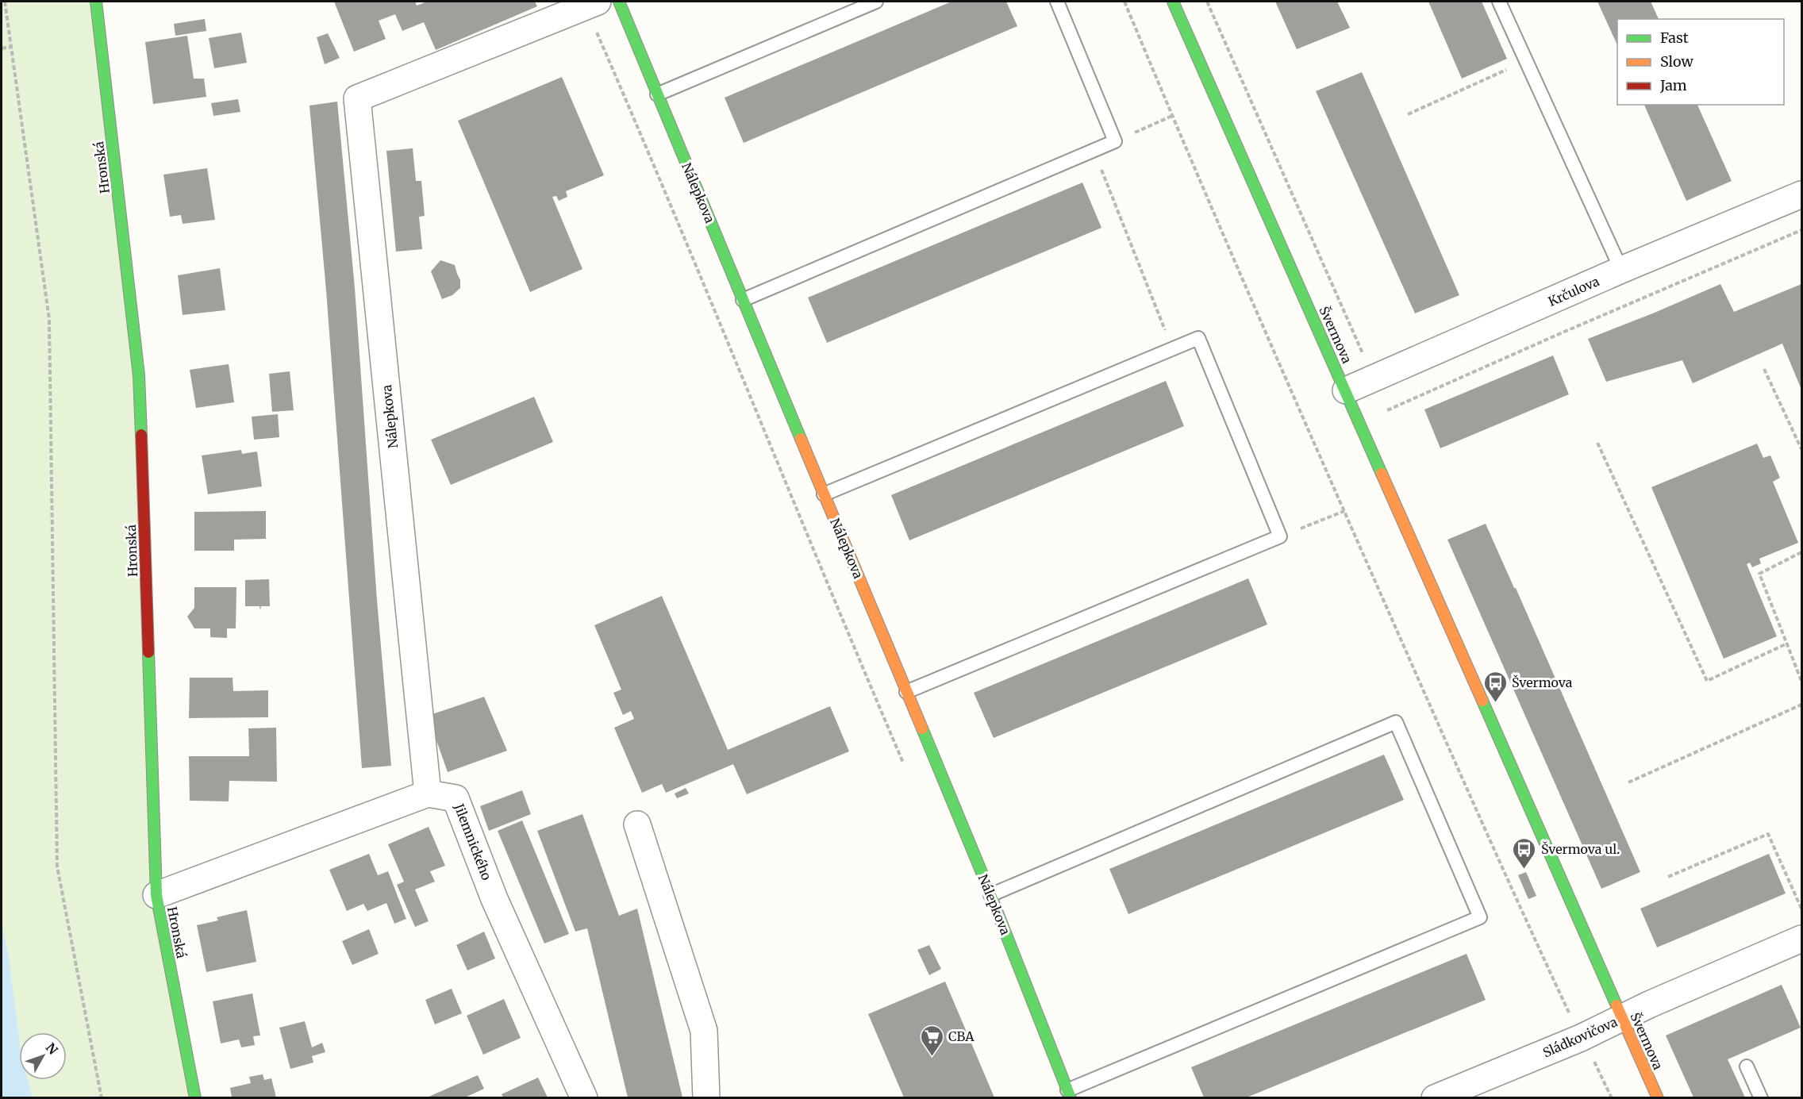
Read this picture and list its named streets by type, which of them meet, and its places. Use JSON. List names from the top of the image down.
{
  "streets": {
    "street": [
      "Hronská",
      "Nálepkova",
      "Krčulova",
      "Švermova",
      "Jilemnického",
      "Sládkovičova"
    ]
  },
  "crossings": [
    ["Nálepkova", "Jilemnického"],
    ["Krčulova", "Švermova"],
    ["Švermova", "Sládkovičova"]
  ],
  "places": {
    "bus stop": ["Švermova", "Švermova ul."],
    "supermarket": ["CBA"]
  },
  "legend": ["Fast", "Slow", "Jam"],
  "north": "top right"
}
